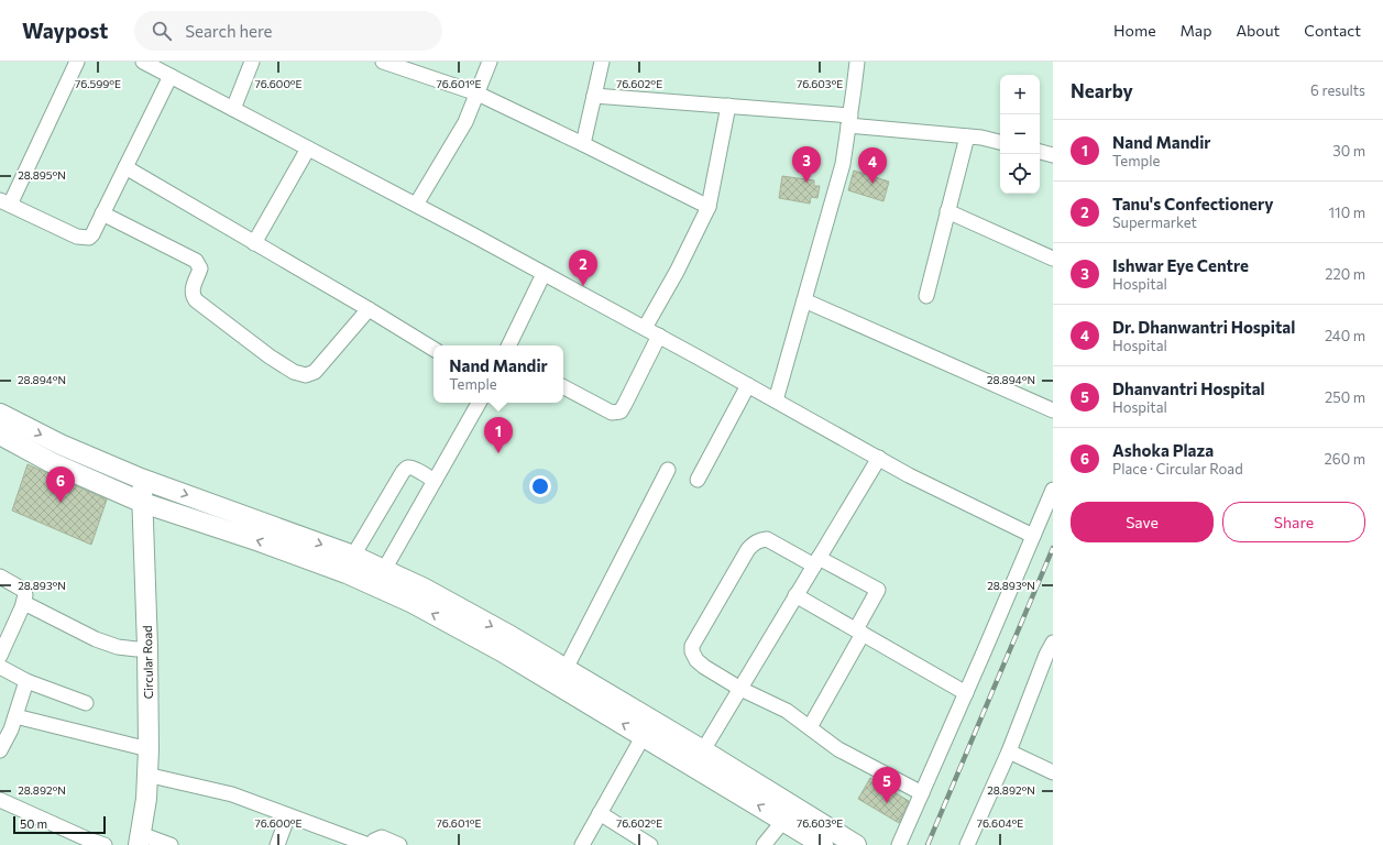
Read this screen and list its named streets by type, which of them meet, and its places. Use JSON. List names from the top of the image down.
{
  "streets": {
    "main road": ["Circular Road"]
  },
  "scale_bar": "50 m",
  "page": {
    "header": "Waypost",
    "search": "Search here",
    "nav": [
      "Home",
      "Map",
      "About",
      "Contact"
    ],
    "heading": ["Nearby", "6 results"],
    "map_buttons": ["+", "−"],
    "list": [
      {
        "mark": "1",
        "name": "Nand Mandir",
        "note": "Temple",
        "value": "30 m"
      },
      {
        "mark": "2",
        "name": "Tanu's Confectionery",
        "note": "Supermarket",
        "value": "110 m"
      },
      {
        "mark": "3",
        "name": "Ishwar Eye Centre",
        "note": "Hospital",
        "value": "220 m"
      },
      {
        "mark": "4",
        "name": "Dr. Dhanwantri Hospital",
        "note": "Hospital",
        "value": "240 m"
      },
      {
        "mark": "5",
        "name": "Dhanvantri Hospital",
        "note": "Hospital",
        "value": "250 m"
      },
      {
        "mark": "6",
        "name": "Ashoka Plaza",
        "note": "Place · Circular Road",
        "value": "260 m"
      }
    ],
    "pins": [
      "3",
      "4",
      "2",
      "1",
      "6",
      "5"
    ],
    "popup": ["Nand Mandir", "Temple"],
    "buttons": ["Save", "Share"],
    "scale": "50 m"
  },
  "coordinates": [
    "76.599°E",
    "76.600°E",
    "76.601°E",
    "76.602°E",
    "76.603°E",
    "28.895°N",
    "28.894°N",
    "28.893°N",
    "28.892°N",
    "76.604°E"
  ]
}
